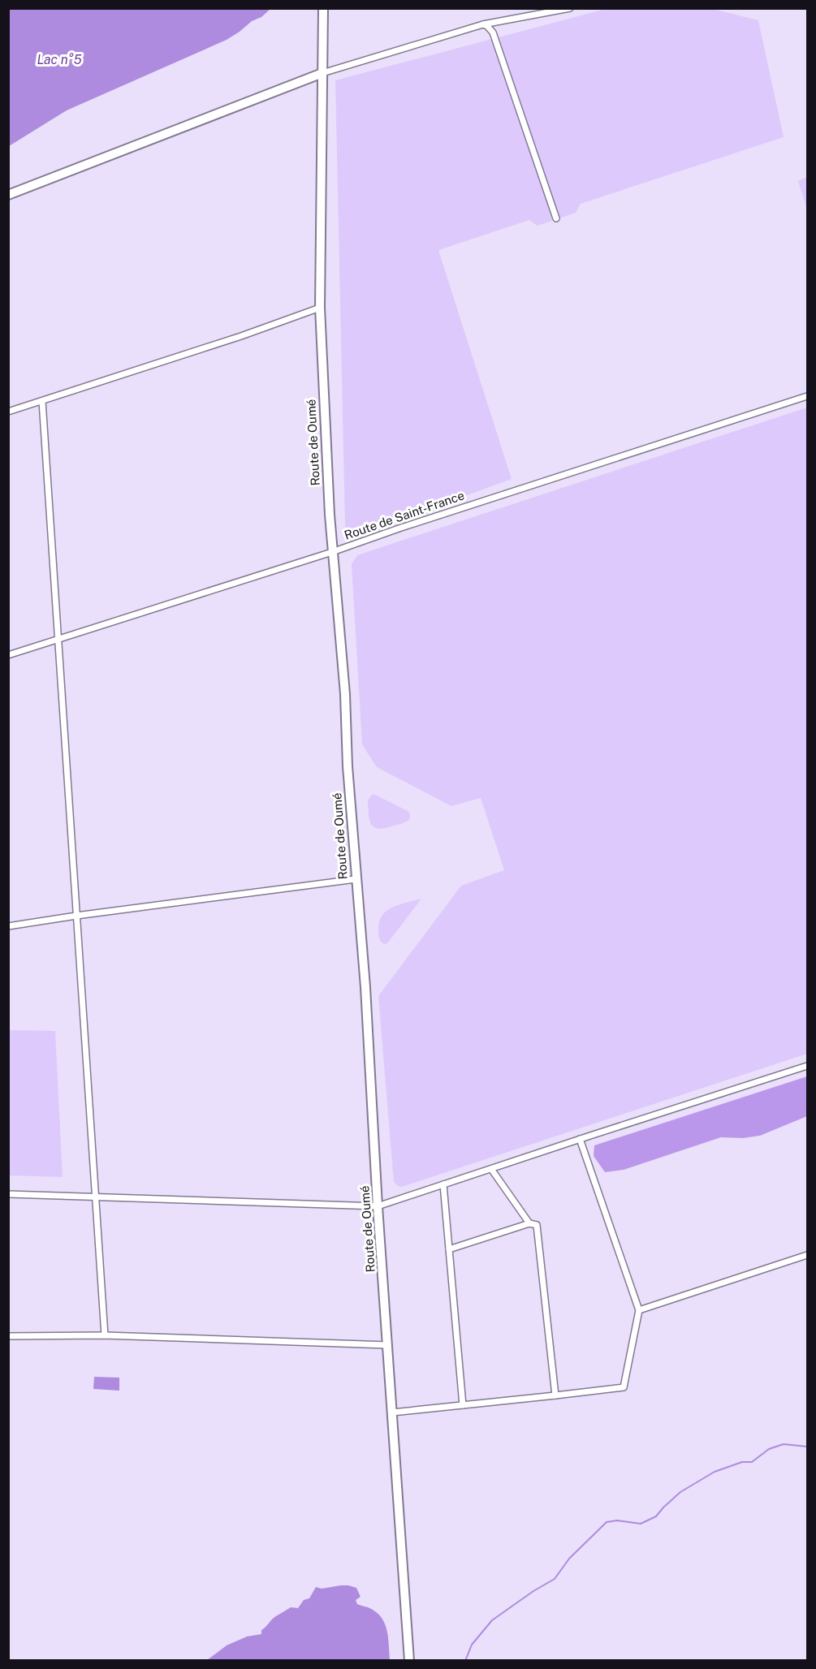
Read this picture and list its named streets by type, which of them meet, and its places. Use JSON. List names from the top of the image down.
{
  "streets": {
    "main road": ["Route de Oumé"],
    "street": ["Route de Saint-France"]
  },
  "crossings": [
    ["Route de Oumé", "Route de Saint-France"]
  ],
  "water": ["Lac n°5"]
}
